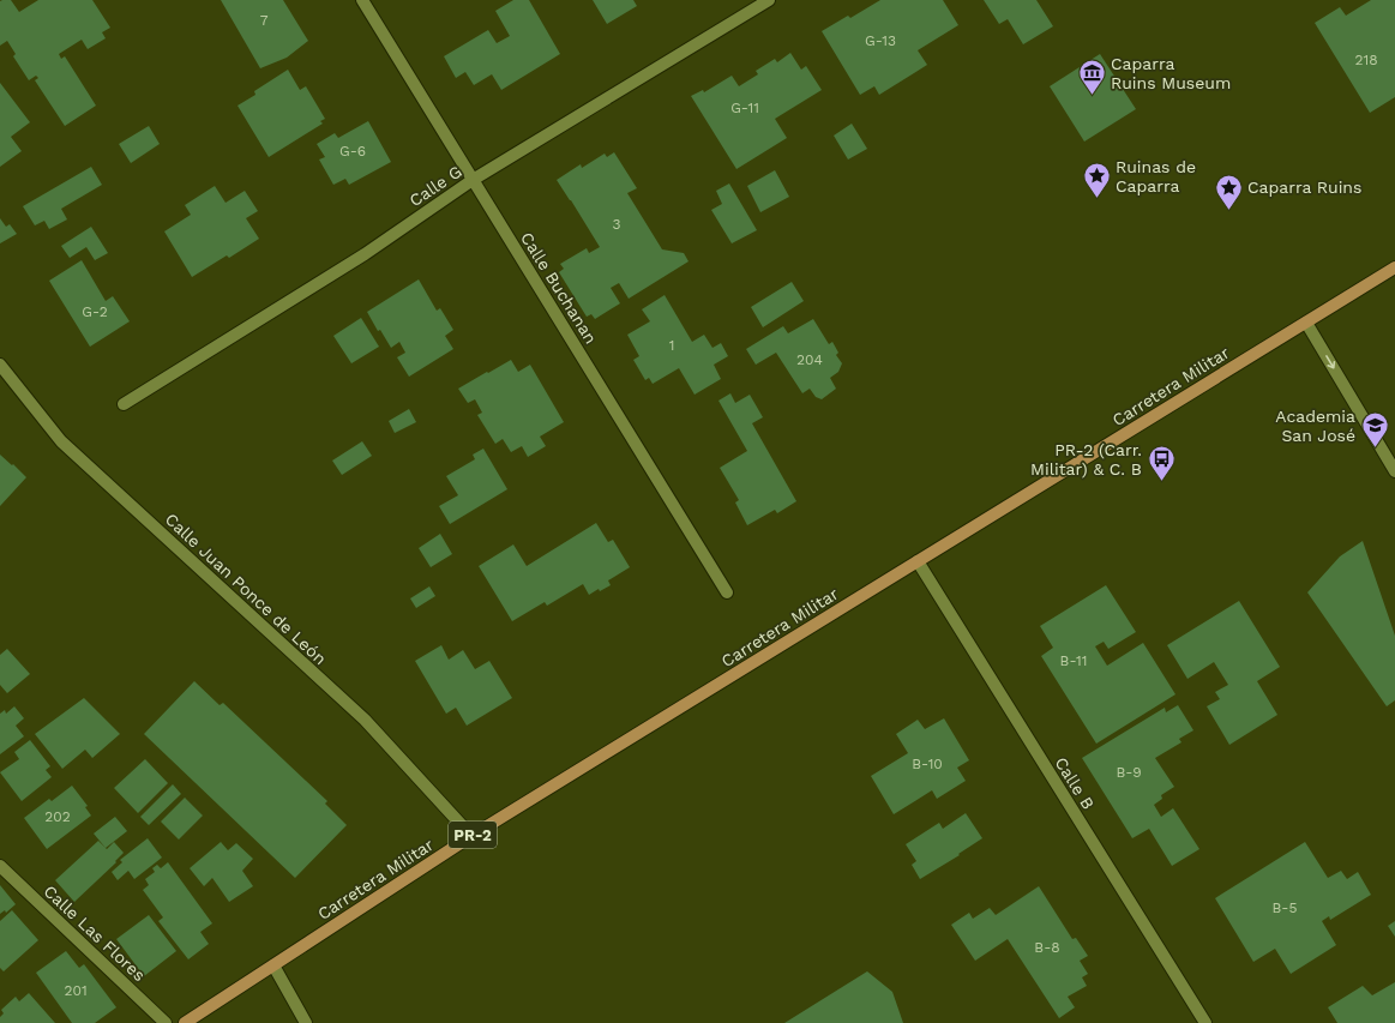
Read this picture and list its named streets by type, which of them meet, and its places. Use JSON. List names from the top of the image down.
{
  "streets": {
    "main road": ["Carretera Militar", "PR-2"],
    "street": [
      "Calle G",
      "Calle Buchanan",
      "Calle Juan Ponce de León",
      "Calle B",
      "Calle Las Flores"
    ]
  },
  "crossings": [
    ["Calle G", "Calle Buchanan"],
    ["Carretera Militar", "Calle Juan Ponce de León"],
    ["Carretera Militar", "Calle B"]
  ],
  "places": {
    "museum": ["Caparra Ruins Museum"],
    "place": ["Ruinas de Caparra", "Caparra Ruins"],
    "school or university": ["Academia San José"],
    "bus stop": ["PR-2 (Carr. Militar) & C. B"]
  },
  "house_numbers": [
    "7",
    "G-13",
    "218",
    "G-11",
    "G-6",
    "3",
    "G-2",
    "1",
    "204",
    "B-11",
    "B-10",
    "B-9",
    "202",
    "B-5",
    "B-8",
    "201"
  ]
}
